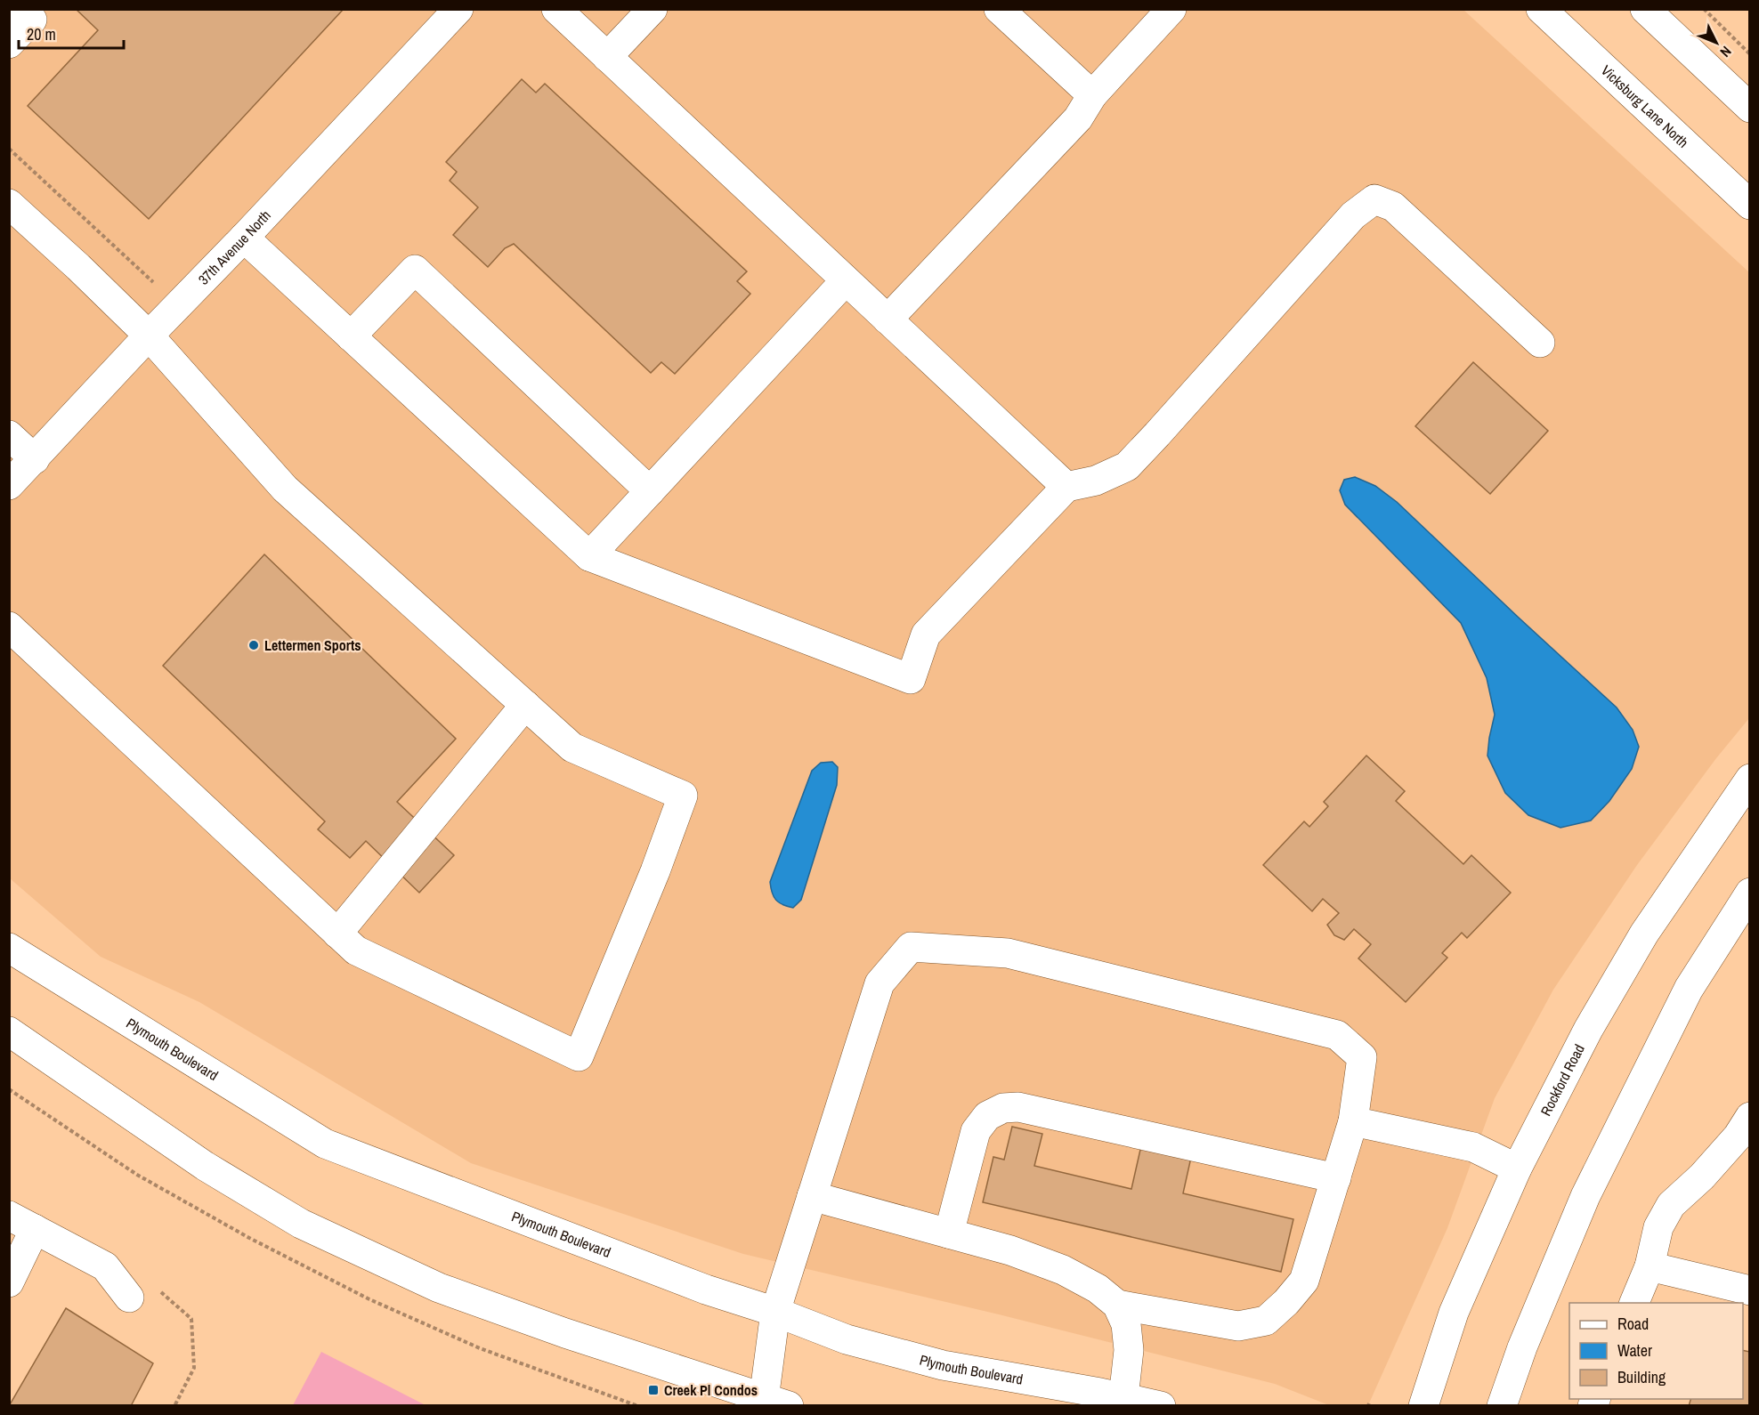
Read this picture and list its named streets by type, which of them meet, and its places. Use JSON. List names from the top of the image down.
{
  "streets": {
    "street": [
      "Vicksburg Lane North",
      "37th Avenue North",
      "Plymouth Boulevard",
      "Rockford Road"
    ]
  },
  "places": {
    "other": ["Lettermen Sports"],
    "transit": ["Creek Pl Condos"]
  },
  "legend": ["Road", "Water", "Building"],
  "scale_bar": "20 m",
  "north": "bottom right"
}
